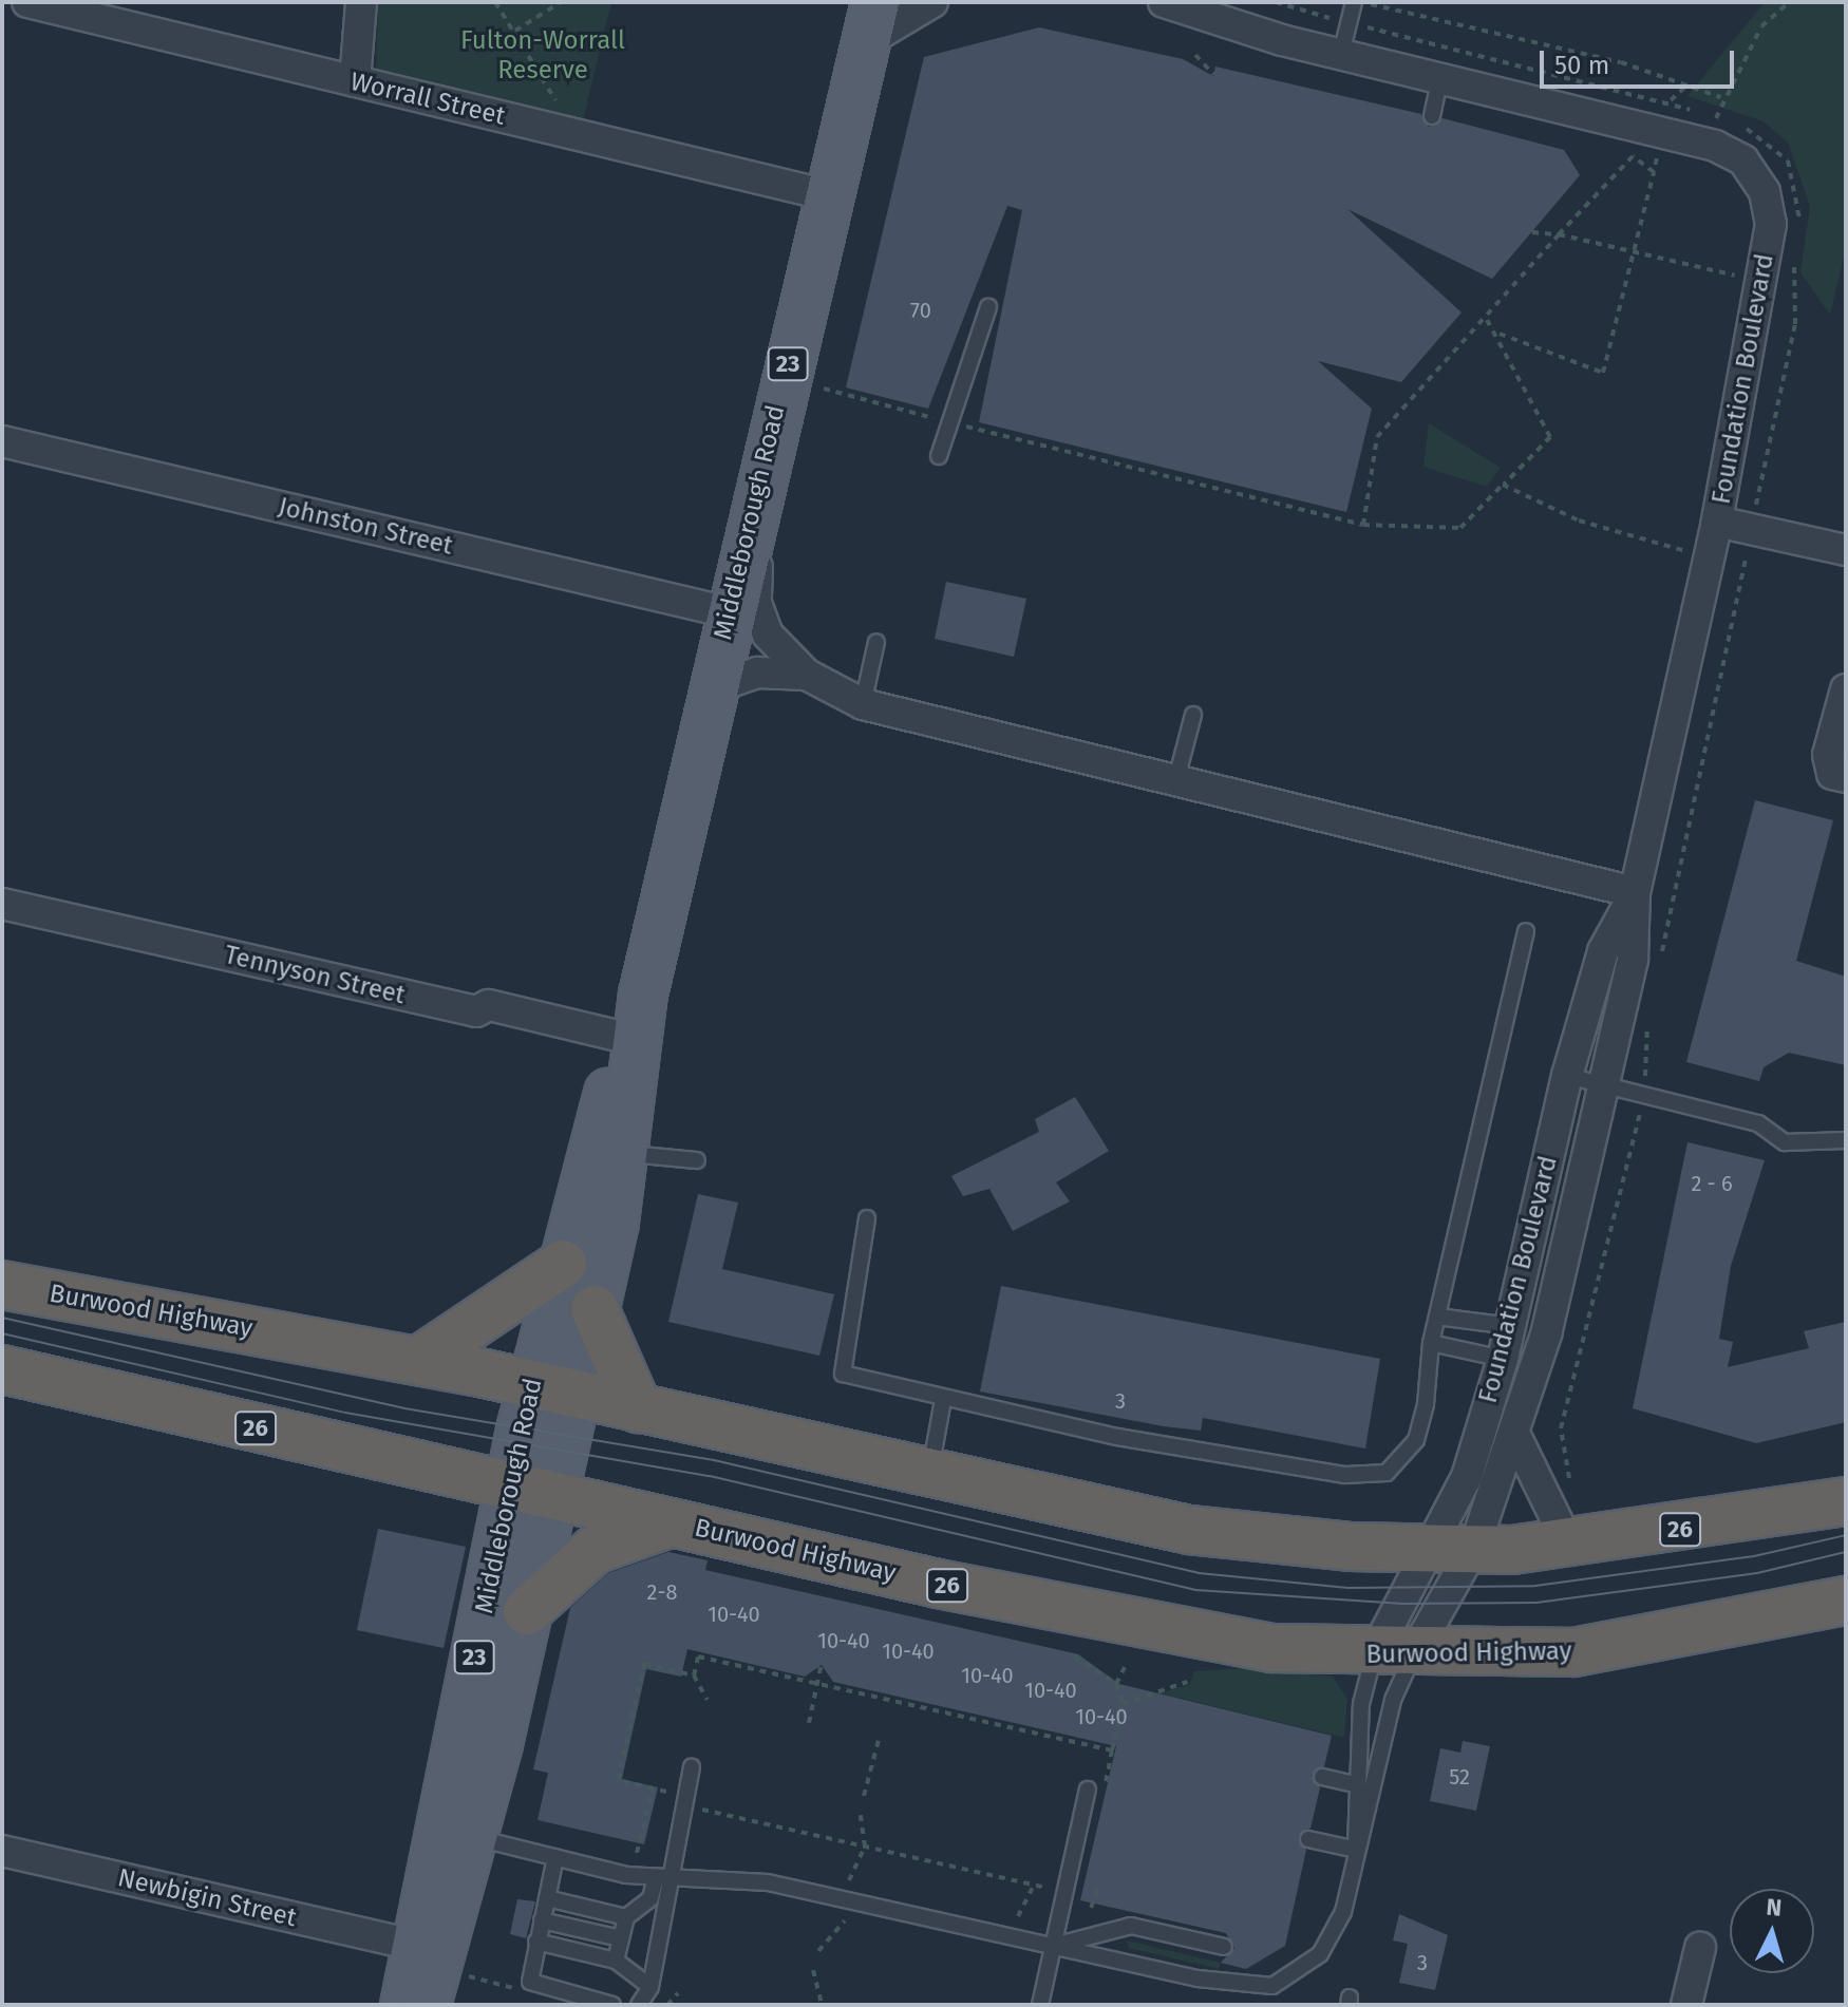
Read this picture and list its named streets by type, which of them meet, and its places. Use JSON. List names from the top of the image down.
{
  "streets": {
    "highway": ["Burwood Highway", "26"],
    "main road": ["23", "Middleborough Road"],
    "street": [
      "Worrall Street",
      "Foundation Boulevard",
      "Johnston Street",
      "Tennyson Street",
      "Newbigin Street"
    ]
  },
  "crossings": [
    ["Worrall Street", "Middleborough Road"],
    ["Foundation Boulevard", "Burwood Highway"],
    ["Middleborough Road", "Johnston Street"],
    ["Middleborough Road", "Tennyson Street"],
    ["Middleborough Road", "Burwood Highway"],
    ["Middleborough Road", "Newbigin Street"]
  ],
  "parks": ["Fulton-Worrall Reserve"],
  "house_numbers": [
    "70",
    "2 - 6",
    "3",
    "2-8",
    "10-40",
    "10-40",
    "10-40",
    "10-40",
    "10-40",
    "10-40",
    "52",
    "3"
  ],
  "scale_bar": "50 m",
  "north": "top"
}
